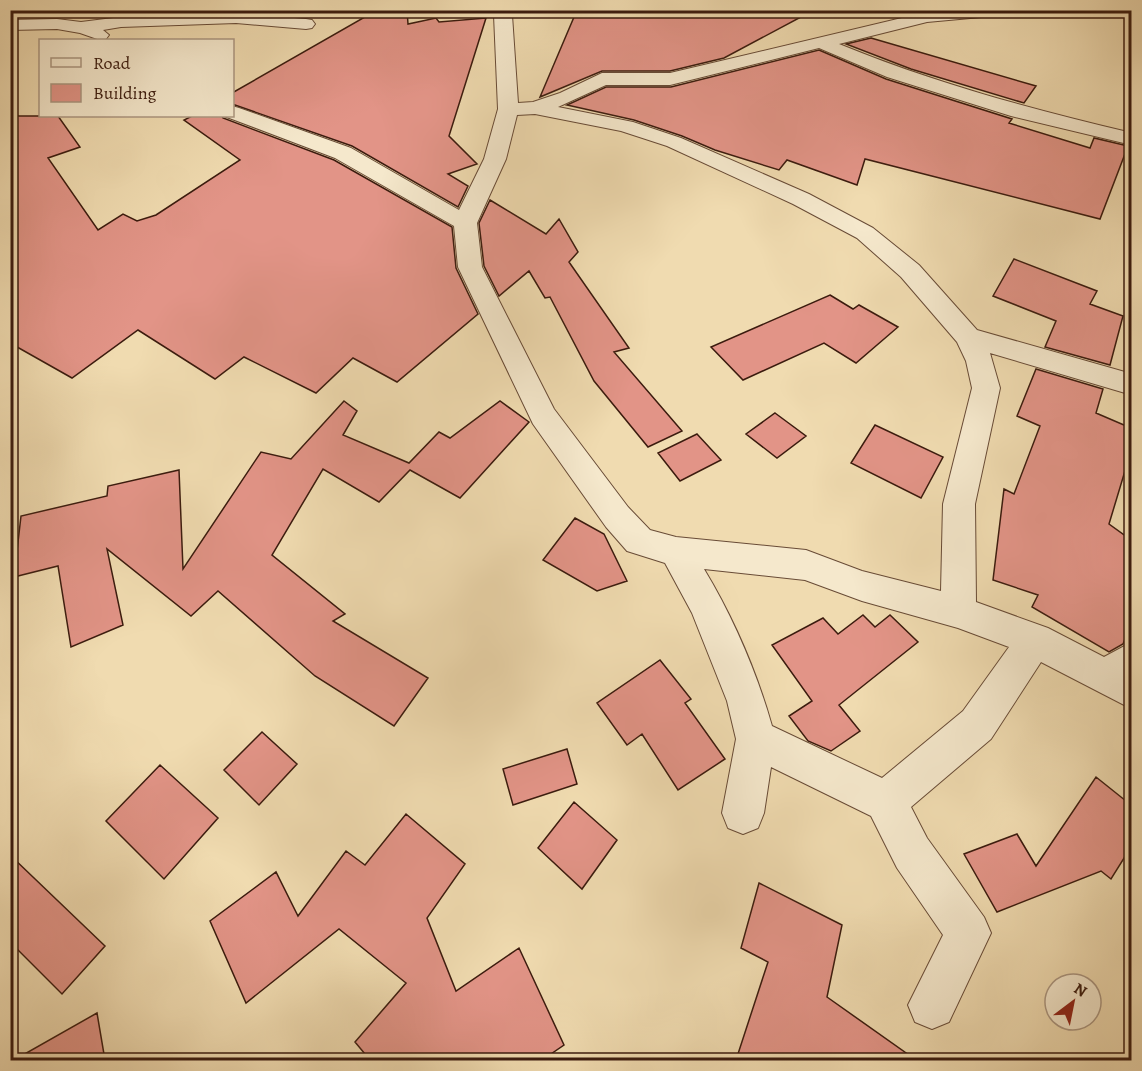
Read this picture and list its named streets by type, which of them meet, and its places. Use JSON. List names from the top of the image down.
{
  "legend": ["Road", "Building"],
  "north": "top right"
}
